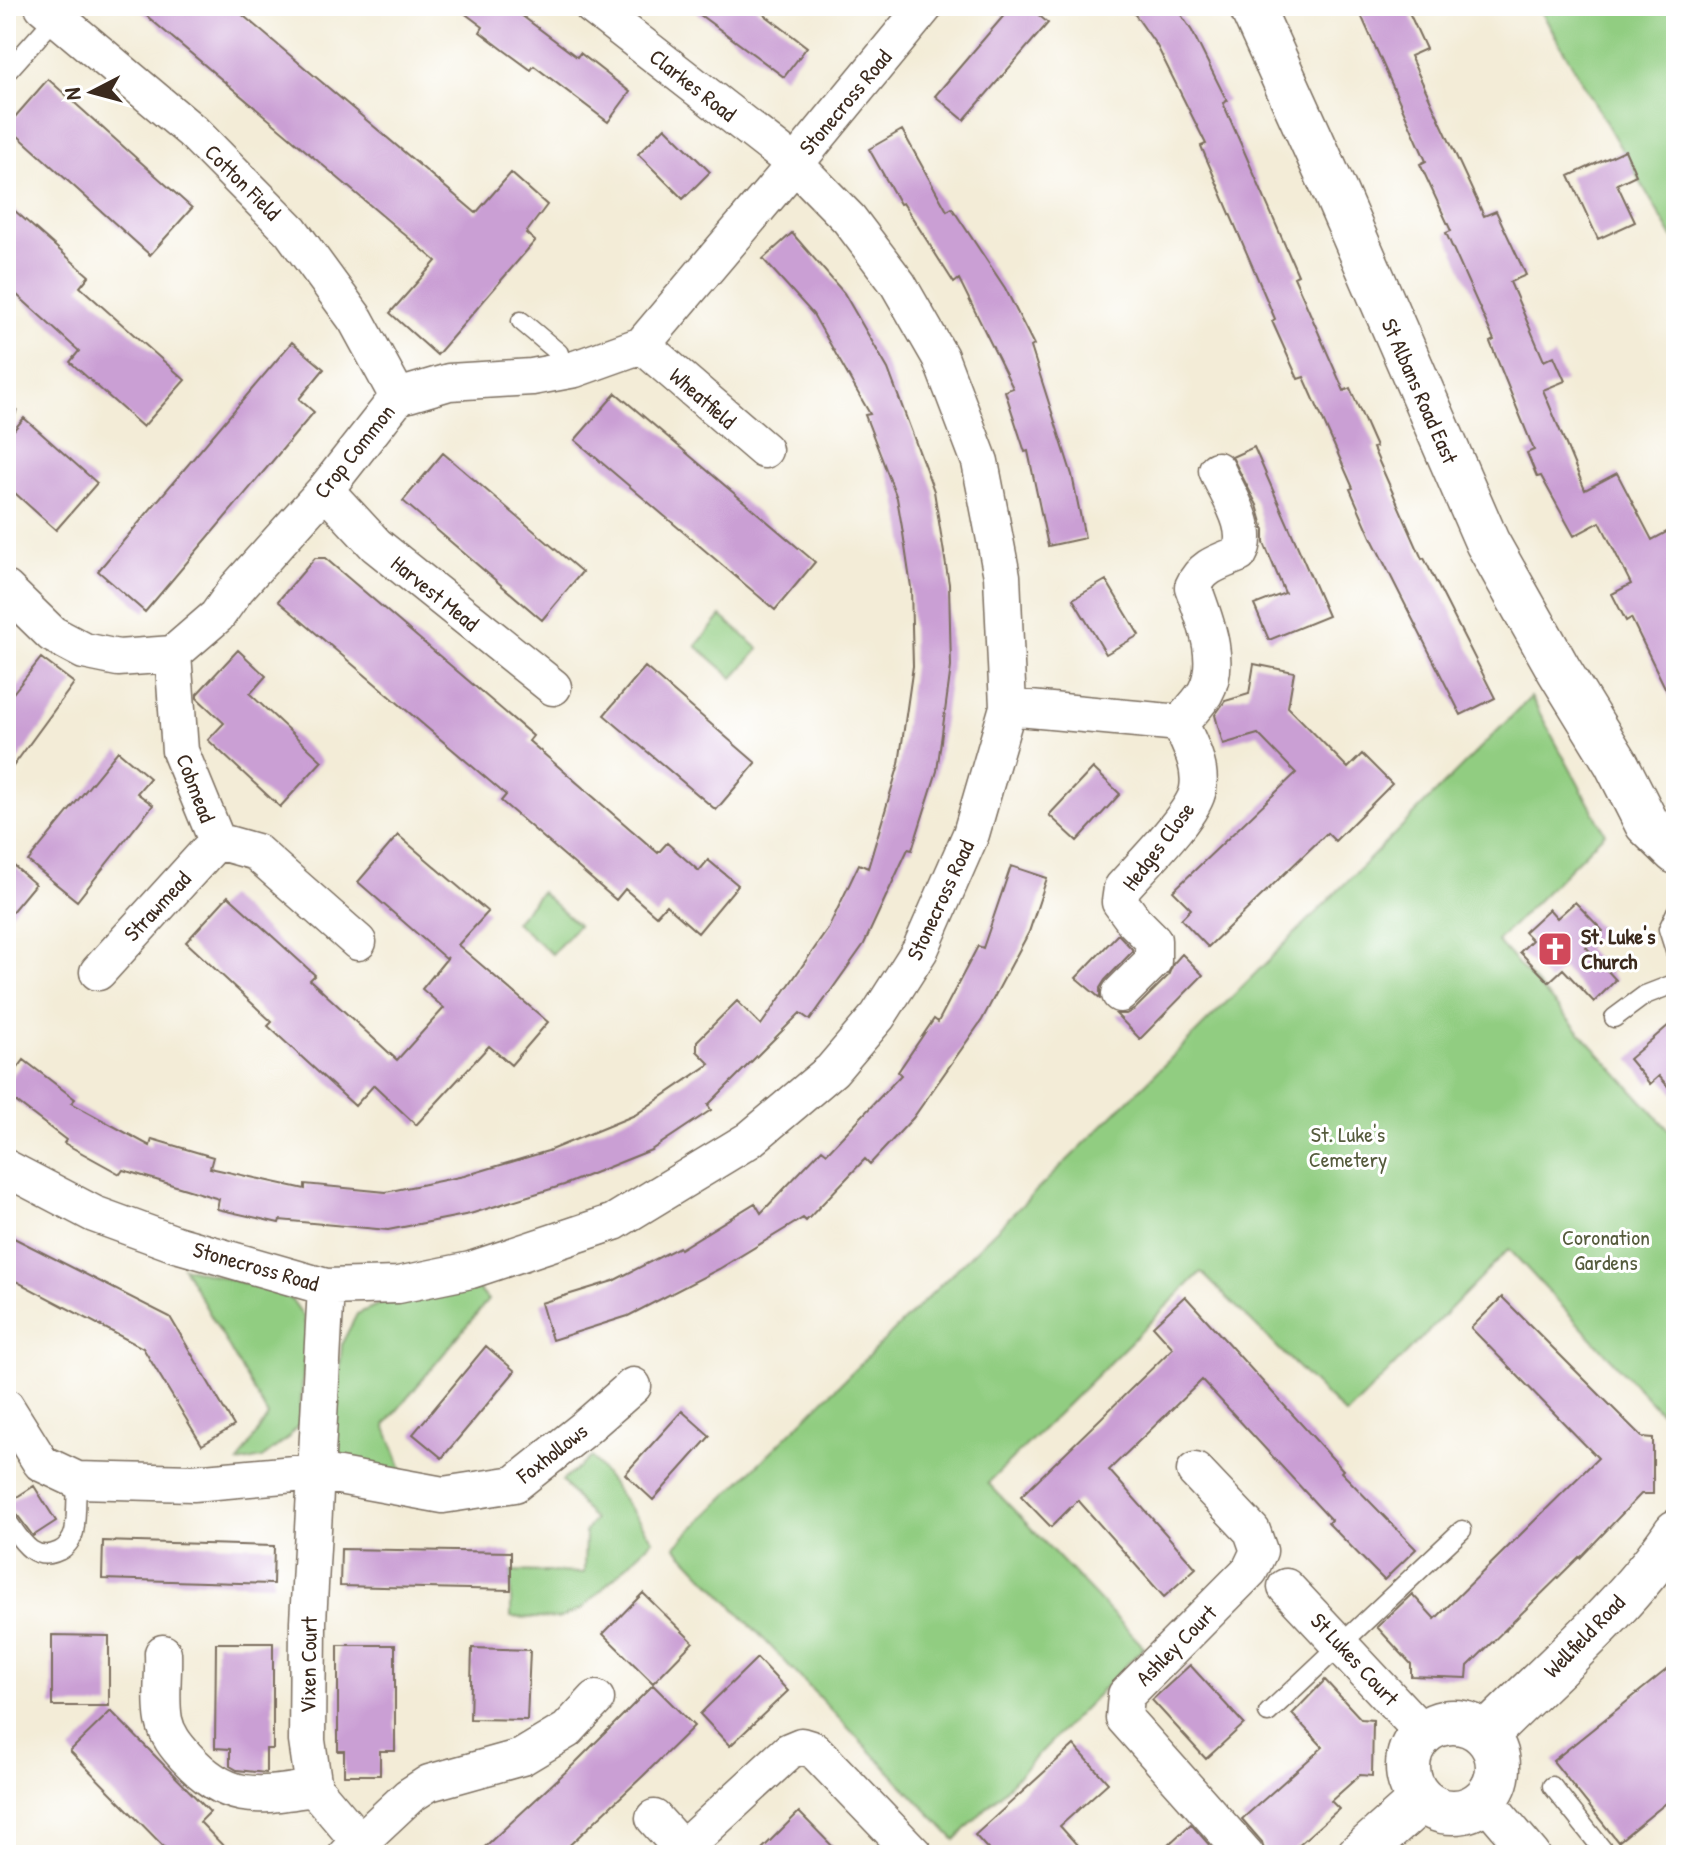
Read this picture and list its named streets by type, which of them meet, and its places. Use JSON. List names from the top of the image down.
{
  "streets": {
    "main road": ["St Albans Road East", "Wellfield Road"],
    "street": [
      "Clarkes Road",
      "Stonecross Road",
      "Cotton Field",
      "Wheatfield",
      "Crop Common",
      "Harvest Mead",
      "Cobmead",
      "Hedges Close",
      "Strawmead",
      "Foxhollows",
      "Ashley Court",
      "St Lukes Court",
      "Vixen Court"
    ]
  },
  "crossings": [
    ["Clarkes Road", "Stonecross Road"],
    ["Cotton Field", "Crop Common"],
    ["Wheatfield", "Crop Common"],
    ["Crop Common", "Harvest Mead"],
    ["Crop Common", "Cobmead"],
    ["Cobmead", "Strawmead"],
    ["Foxhollows", "Vixen Court"],
    ["Wellfield Road", "St Lukes Court"]
  ],
  "parks": ["St. Luke's Cemetery", "Coronation Gardens"],
  "places": {
    "church": ["St. Luke's Church"]
  },
  "north": "left"
}
